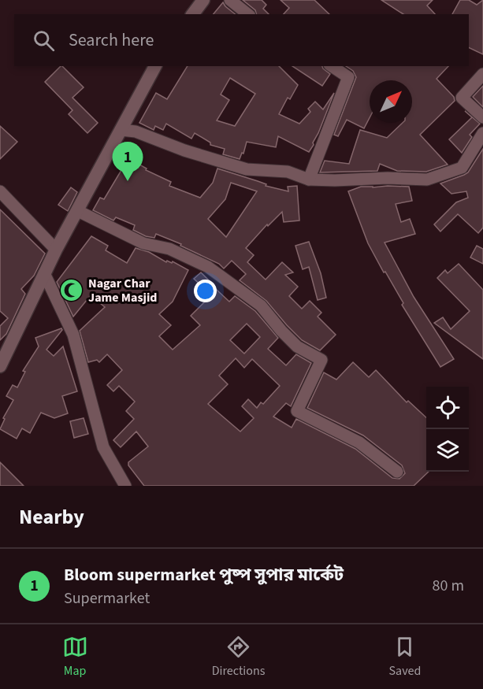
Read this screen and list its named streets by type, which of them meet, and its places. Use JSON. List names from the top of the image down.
{
  "places": {
    "mosque": ["Nagar Char Jame Masjid"]
  },
  "north": "top right",
  "page": {
    "search": "Search here",
    "pins": "1",
    "heading": "Nearby",
    "list": [
      {
        "mark": "1",
        "name": "Bloom supermarket পুষ্প সুপার মার্কেট",
        "note": "Supermarket",
        "value": "80 m"
      }
    ],
    "nav": ["Map", "Directions", "Saved"]
  }
}
